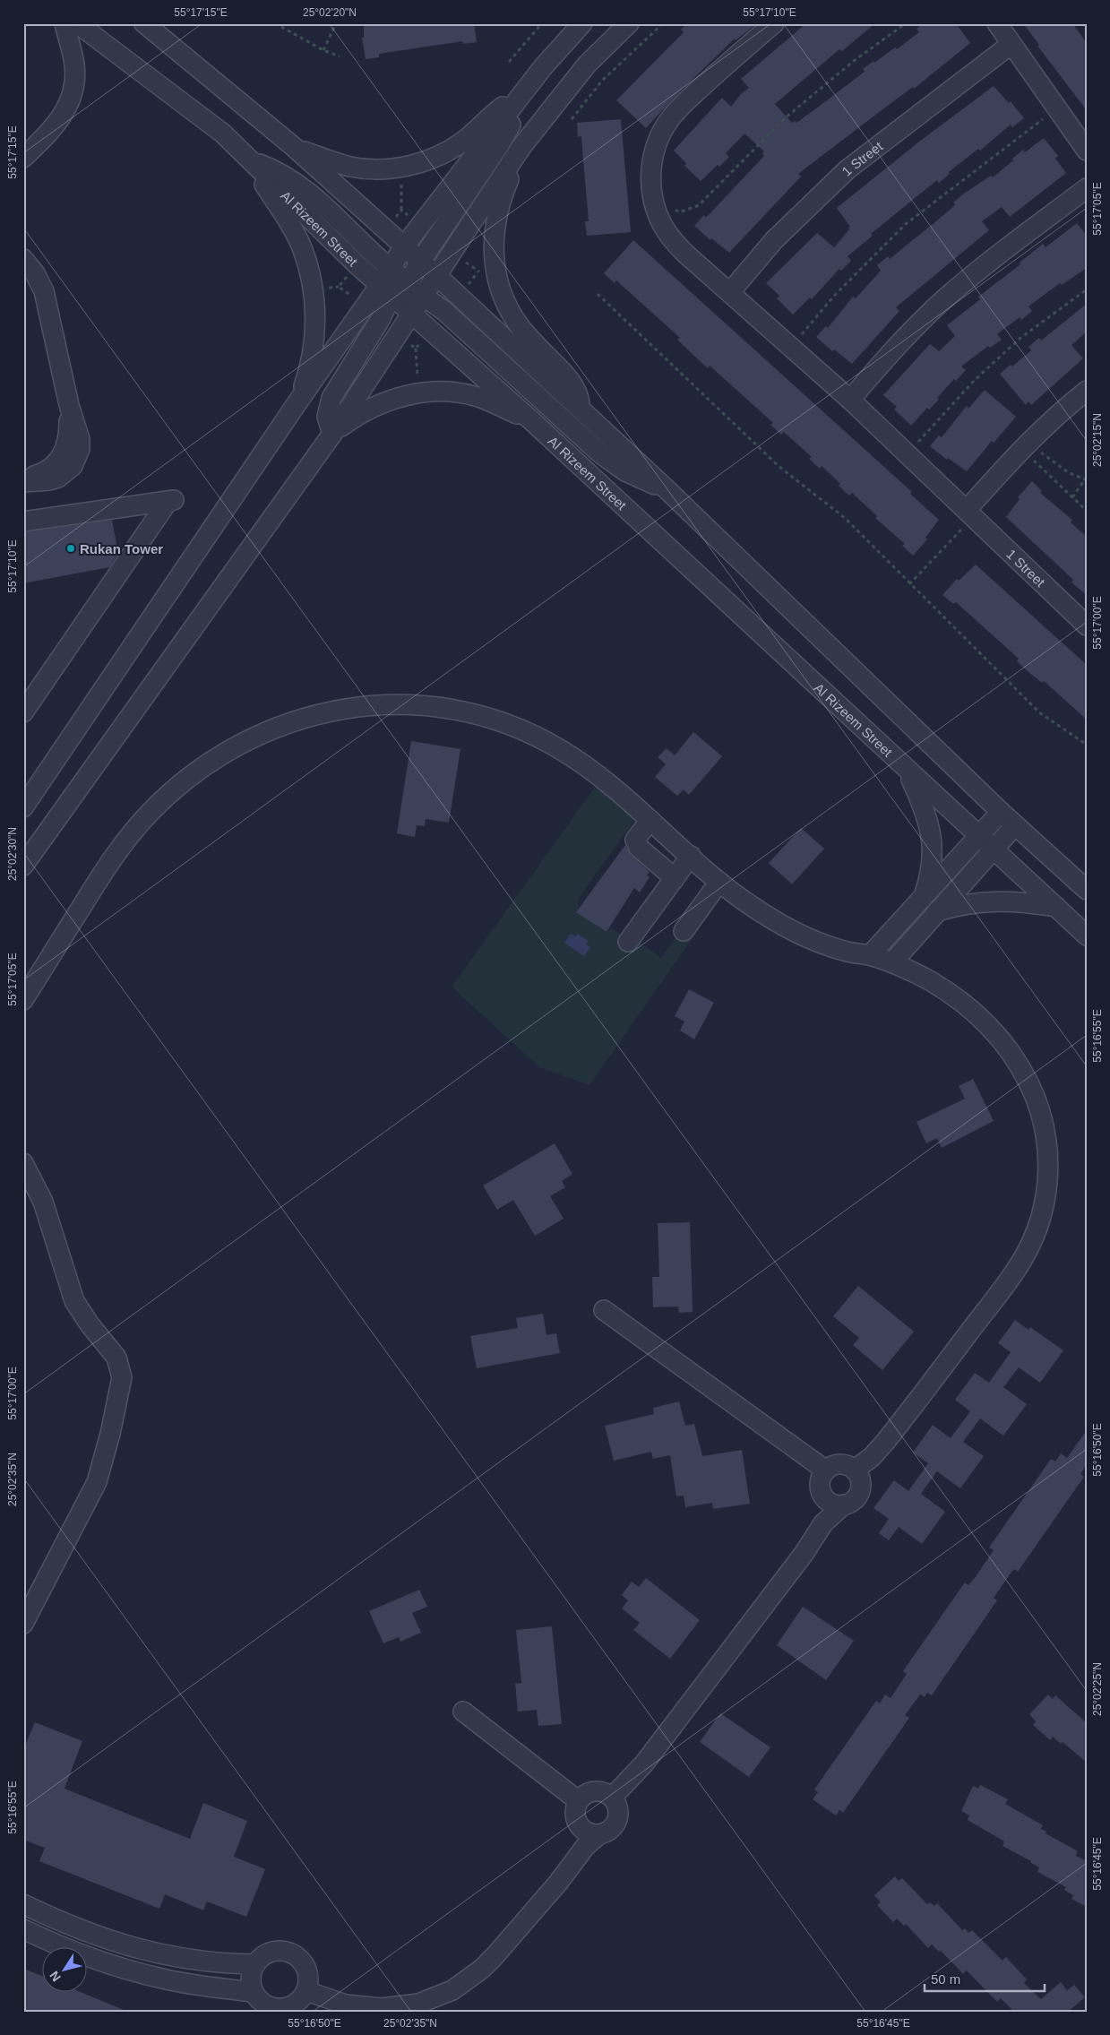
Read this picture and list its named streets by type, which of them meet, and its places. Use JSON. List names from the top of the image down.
{
  "streets": {
    "street": ["1 Street", "Al Rizeem Street"]
  },
  "places": ["Rukan Tower"],
  "scale_bar": "50 m",
  "north": "bottom left",
  "coordinates": [
    "55°17'15\"E",
    "25°02'20\"N",
    "55°17'10\"E",
    "55°17'05\"E",
    "25°02'15\"N",
    "55°17'00\"E",
    "25°02'30\"N",
    "55°16'55\"E",
    "55°16'50\"E",
    "25°02'35\"N",
    "25°02'25\"N",
    "55°16'45\"E"
  ]
}
